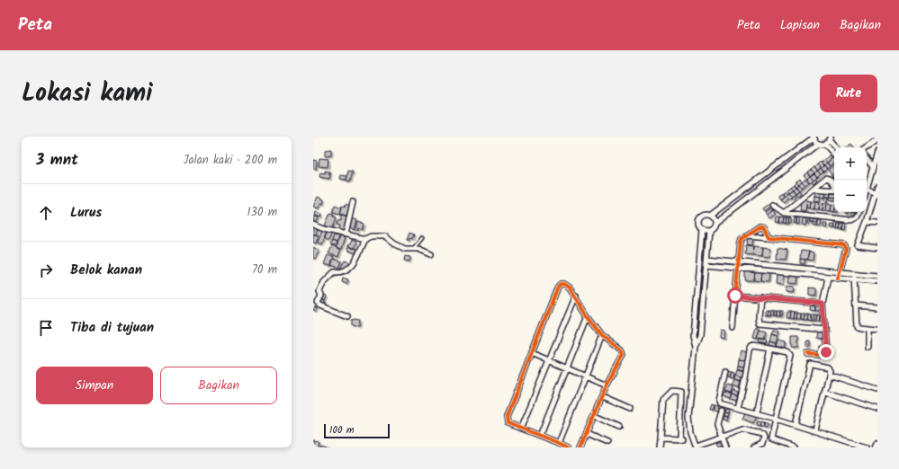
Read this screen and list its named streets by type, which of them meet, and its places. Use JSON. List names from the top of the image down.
{
  "scale_bar": "100 m",
  "page": {
    "header": "Peta",
    "nav": ["Peta", "Lapisan", "Bagikan"],
    "title": "Lokasi kami",
    "buttons": [
      "Rute",
      ["Simpan", "Bagikan"]
    ],
    "heading": ["3 mnt", "Jalan kaki · 200 m"],
    "map_buttons": ["+", "−"],
    "list": [
      ["Lurus", "130 m"],
      ["Belok kanan", "70 m"],
      "Tiba di tujuan"
    ],
    "scale": "100 m"
  }
}
